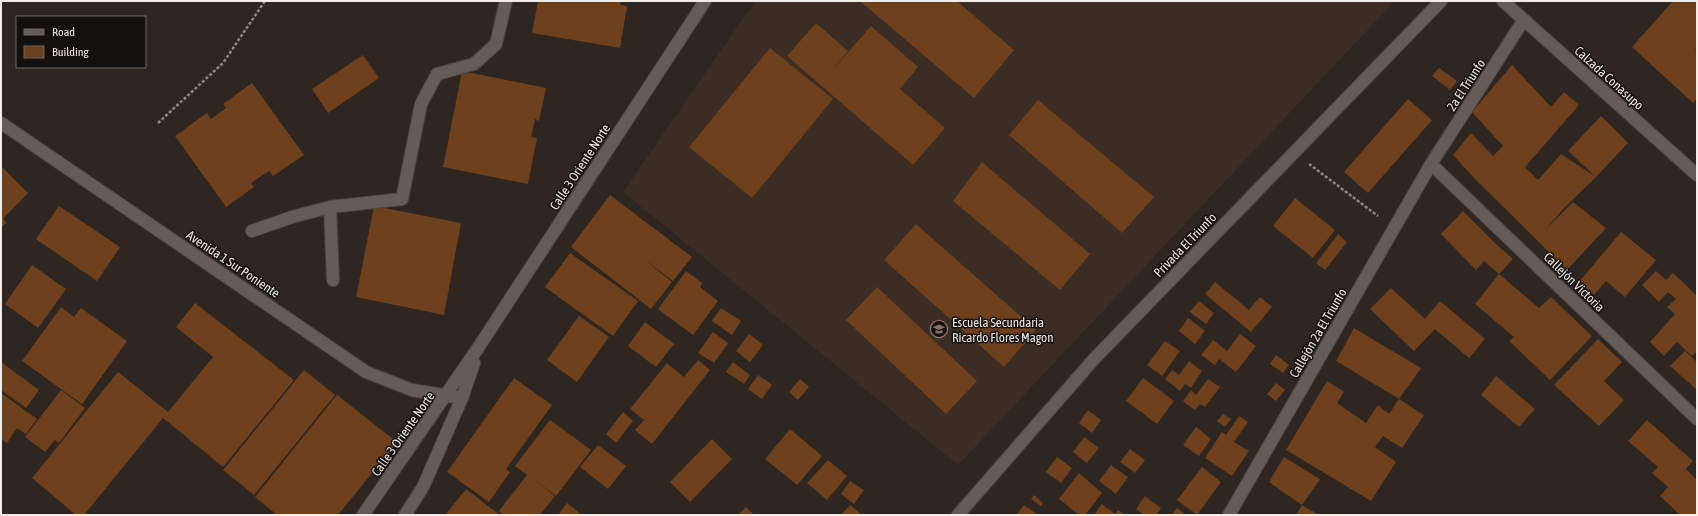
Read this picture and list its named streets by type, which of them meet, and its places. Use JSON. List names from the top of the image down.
{
  "streets": {
    "street": [
      "Calzada Conasupo",
      "2a El Triunfo",
      "Calle 3 Oriente Norte",
      "Privada El Triunfo",
      "Avenida 1 Sur Poniente",
      "Callejón Victoria",
      "Callejón 2a El Triunfo"
    ]
  },
  "crossings": [
    ["Calzada Conasupo", "2a El Triunfo"],
    ["2a El Triunfo", "Callejón Victoria"],
    ["2a El Triunfo", "Callejón 2a El Triunfo"],
    ["Calle 3 Oriente Norte", "Avenida 1 Sur Poniente"],
    ["Callejón Victoria", "Callejón 2a El Triunfo"]
  ],
  "places": {
    "school or university": ["Escuela Secundaria Ricardo Flores Magon"]
  },
  "legend": ["Road", "Building"]
}
